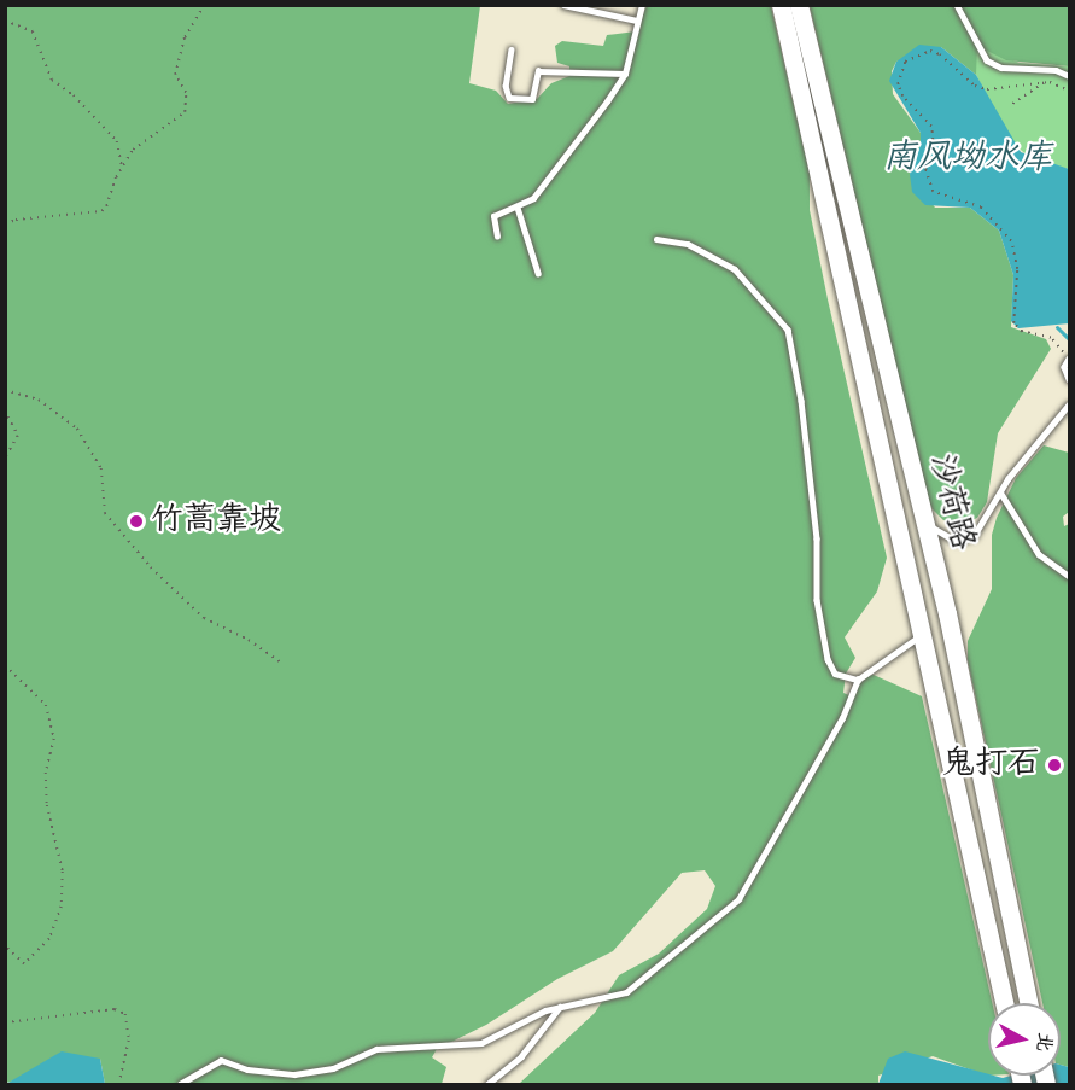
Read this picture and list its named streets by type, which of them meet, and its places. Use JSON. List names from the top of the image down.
{
  "streets": {
    "main road": ["沙荷路"]
  },
  "water": ["南风坳水库"],
  "places": ["竹蒿靠坡", "鬼打石"],
  "north": "right"
}
